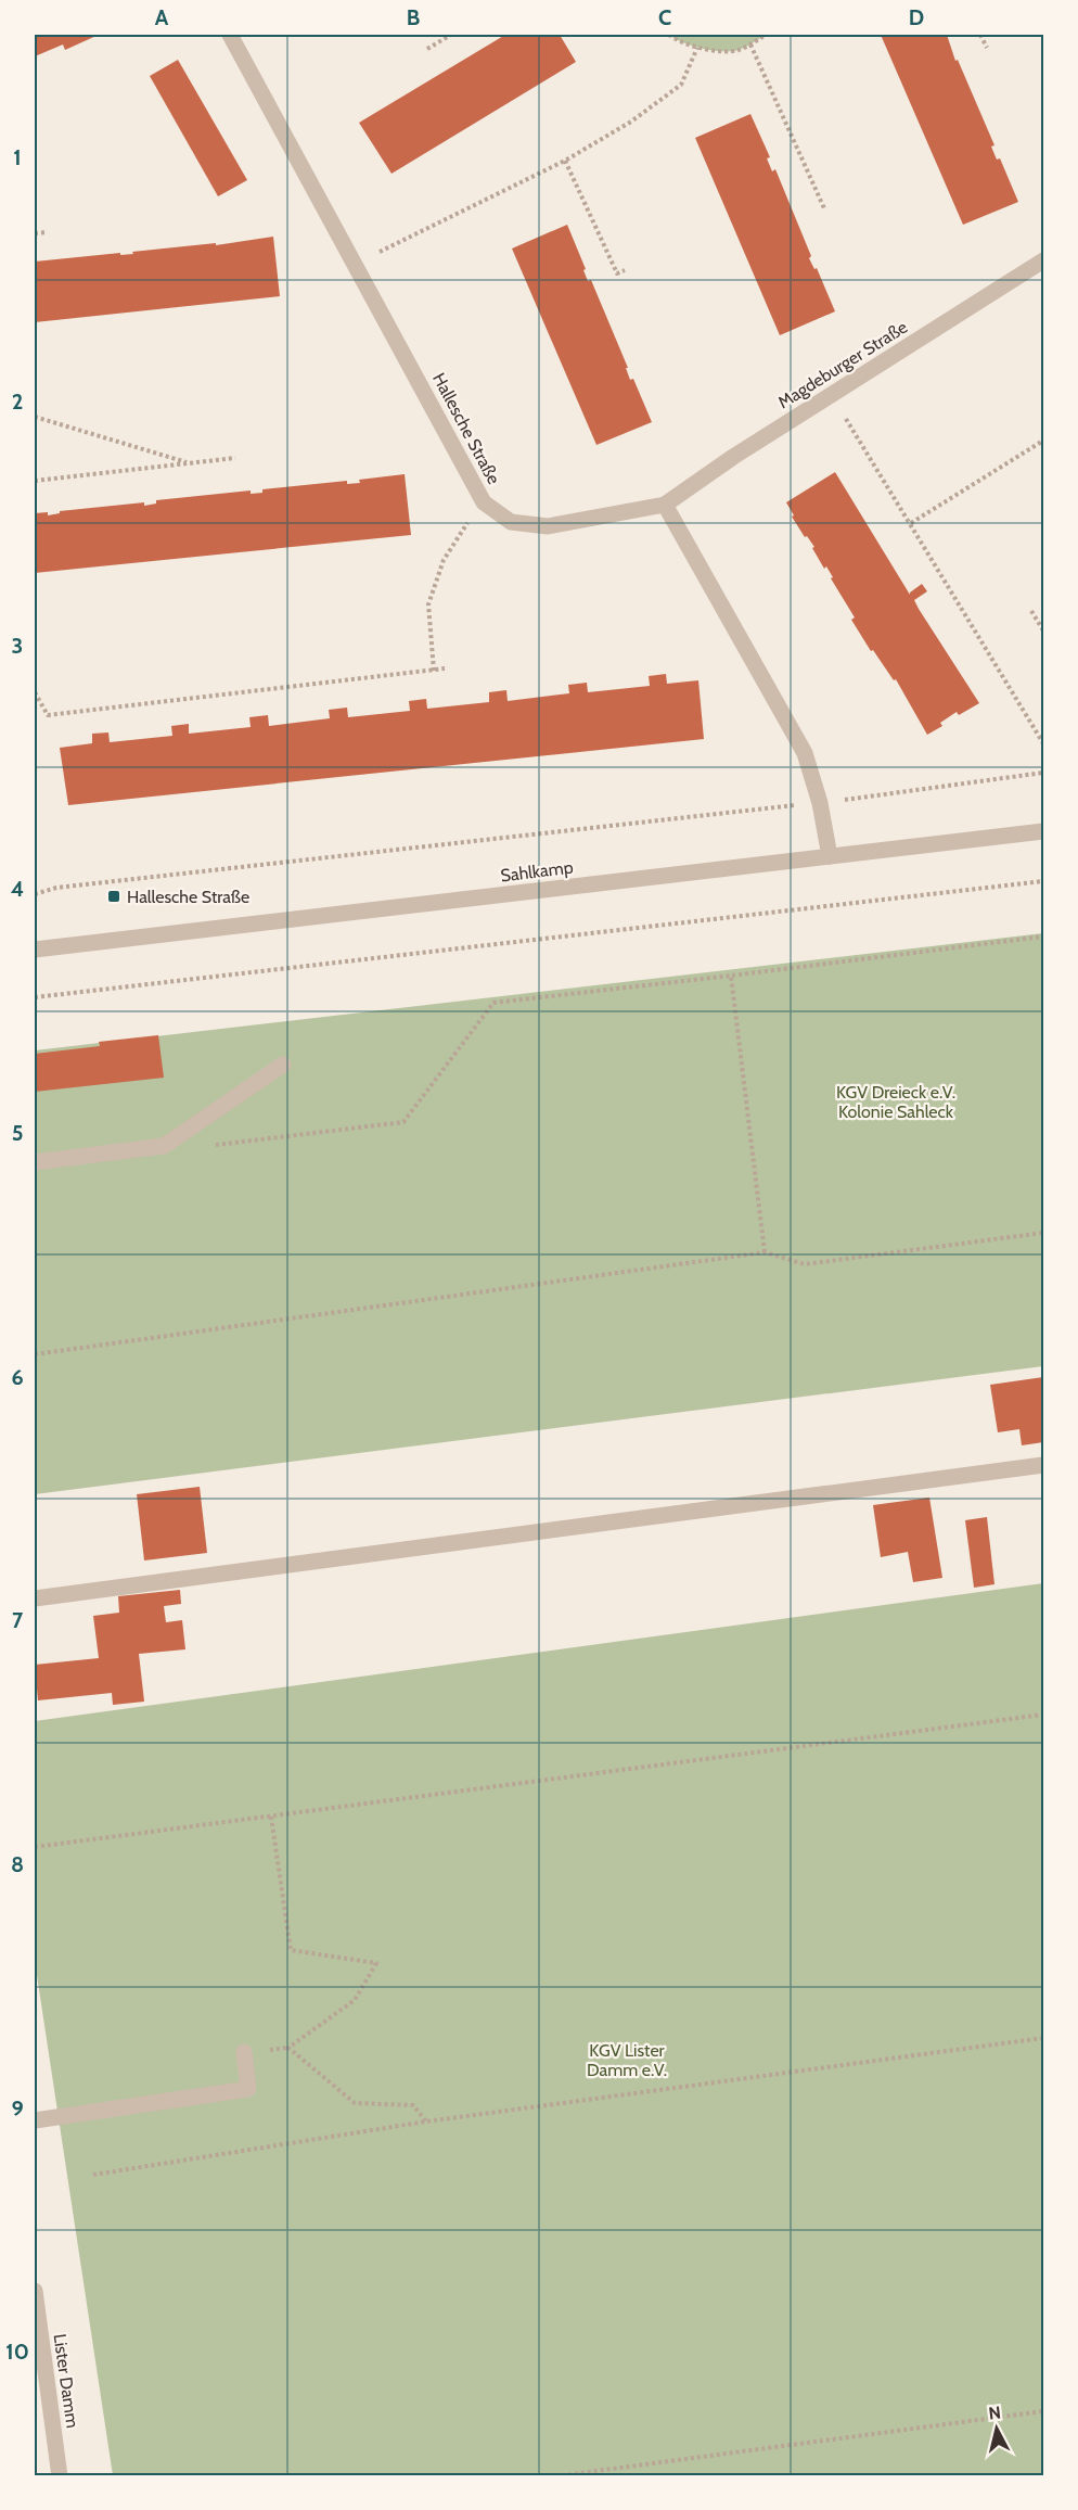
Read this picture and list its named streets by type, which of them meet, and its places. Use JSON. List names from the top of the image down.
{
  "streets": {
    "street": [
      "Magdeburger Straße",
      "Hallesche Straße",
      "Sahlkamp",
      "Lister Damm"
    ]
  },
  "crossings": [
    ["Magdeburger Straße", "Hallesche Straße"]
  ],
  "parks": ["KGV Dreieck e.V. Kolonie Sahleck", "KGV Lister Damm e.V."],
  "places": {
    "transit": ["Hallesche Straße"]
  },
  "north": "top",
  "grid": {
    "columns": [
      "A",
      "B",
      "C",
      "D"
    ],
    "rows": [
      "1",
      "2",
      "3",
      "4",
      "5",
      "6",
      "7",
      "8",
      "9",
      "10"
    ]
  }
}
